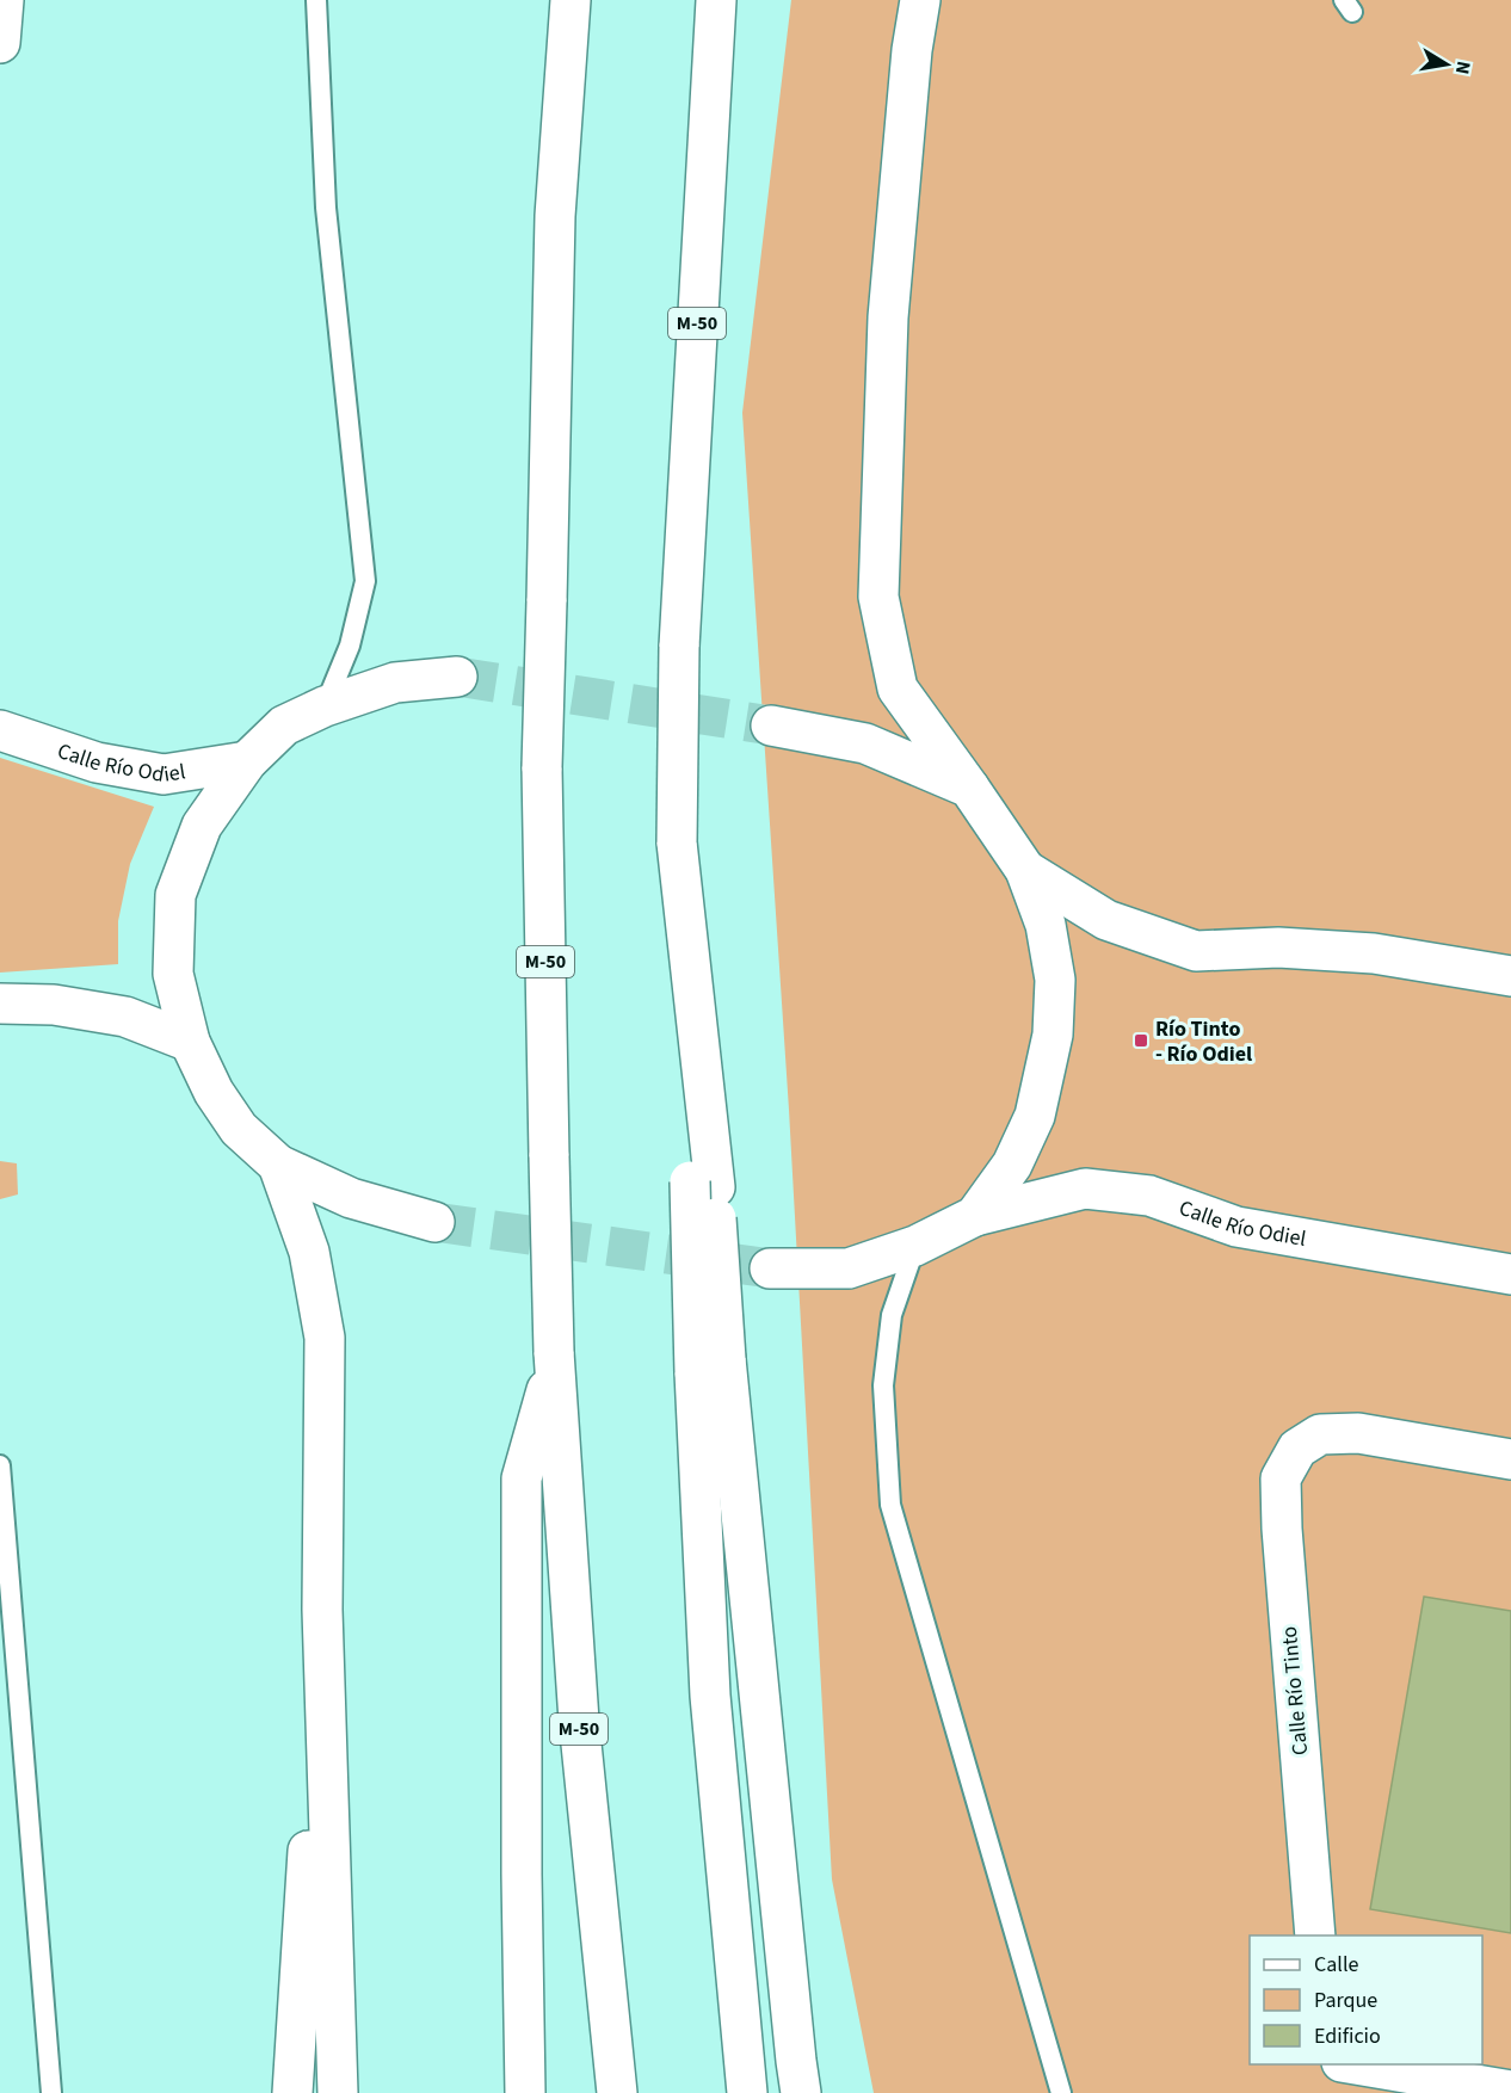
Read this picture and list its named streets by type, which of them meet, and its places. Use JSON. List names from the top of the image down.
{
  "streets": {
    "main road": ["M-50", "Calle Río Odiel", "Calle Río Tinto"]
  },
  "places": {
    "transit": ["Río Tinto - Río Odiel"]
  },
  "legend": ["Calle", "Parque", "Edificio"],
  "north": "right"
}
